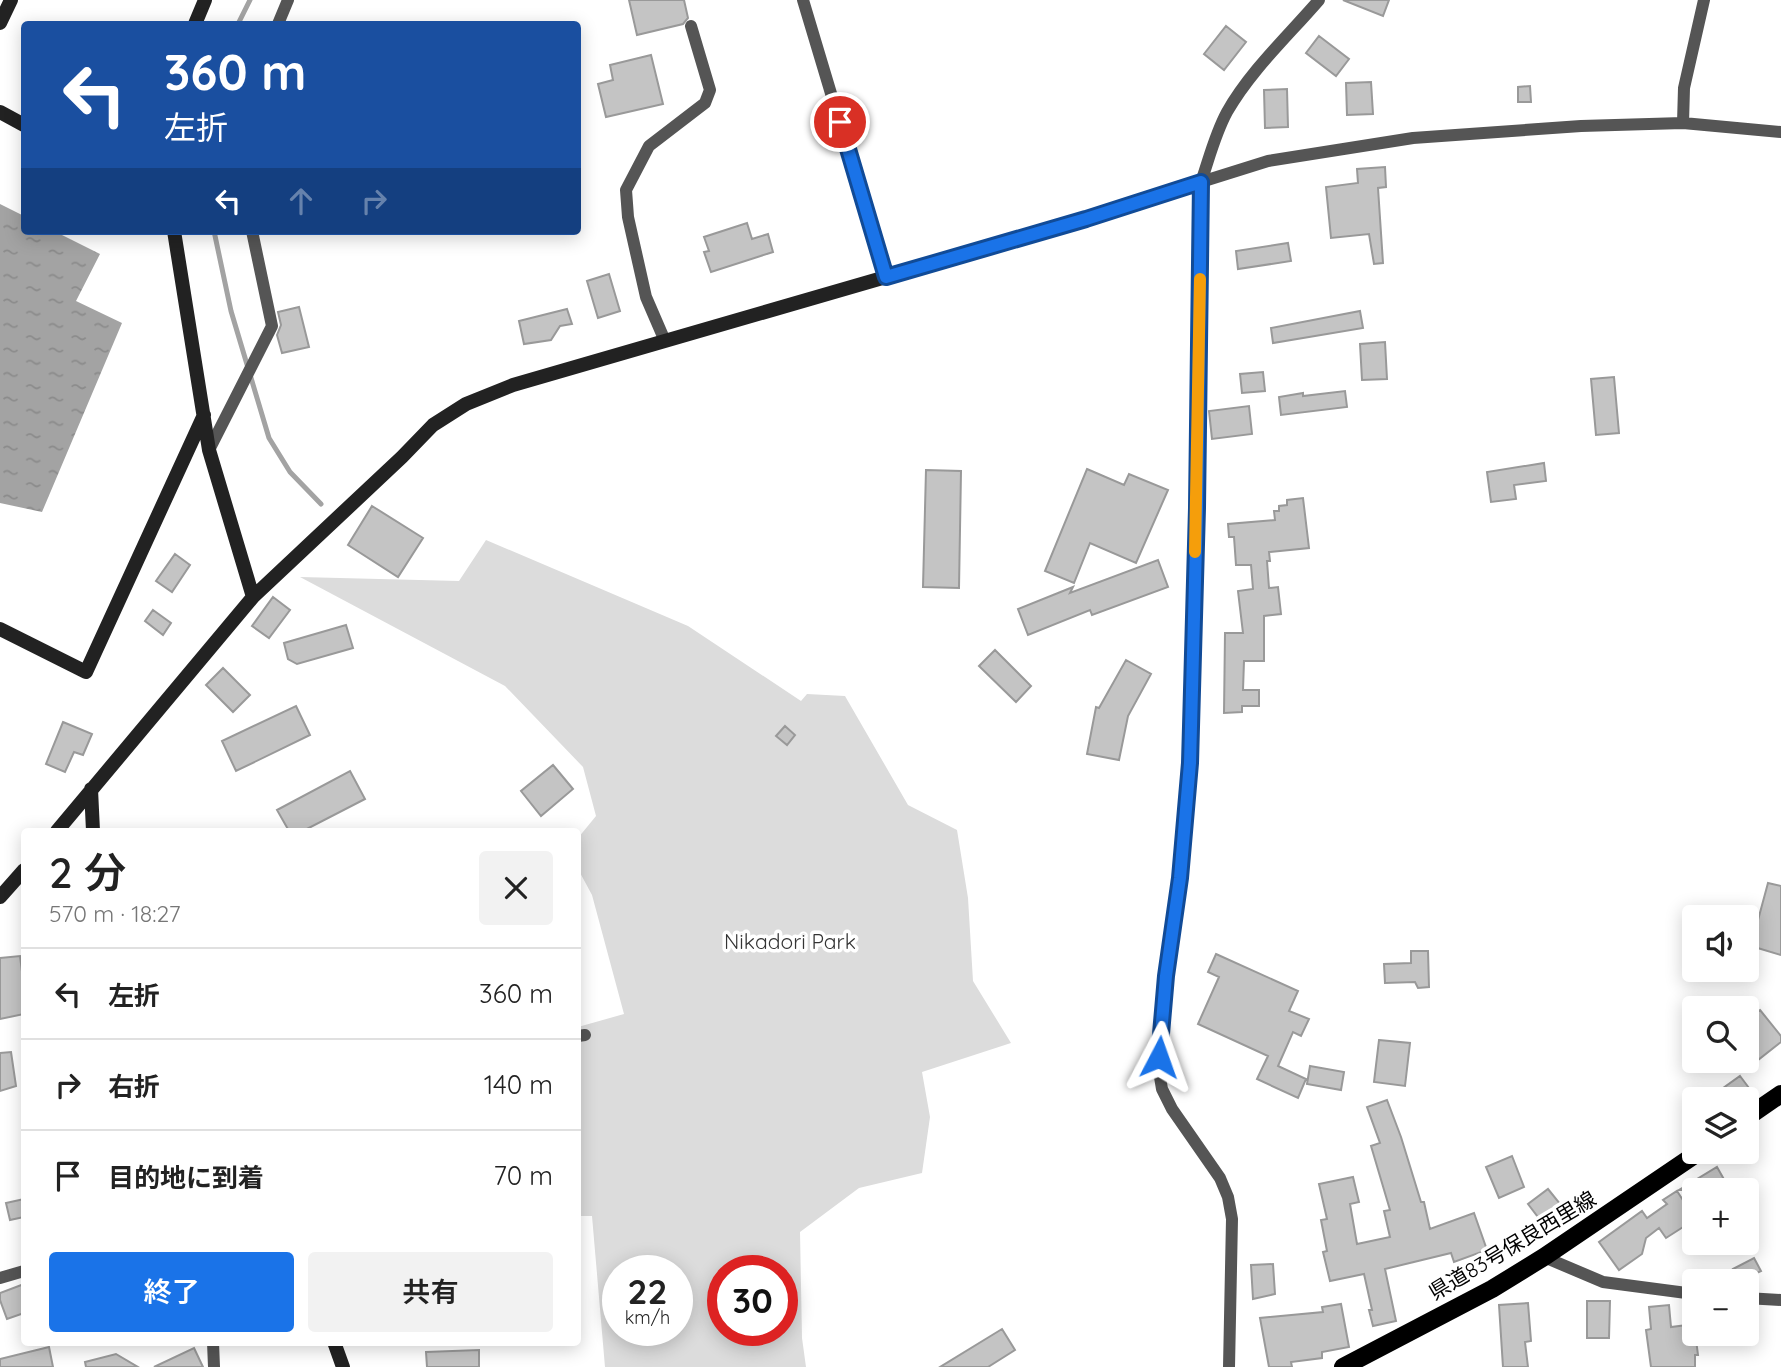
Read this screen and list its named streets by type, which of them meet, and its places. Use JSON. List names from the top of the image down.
{
  "streets": {
    "main road": ["県道83号保良西里線"]
  },
  "parks": ["Nikadori Park"],
  "page": {
    "turn": ["360 m", "左折"],
    "heading": ["2 分", "570 m · 18:27"],
    "map_buttons": ["+", "−"],
    "list": [
      {
        "name": "左折",
        "value": "360 m"
      },
      {
        "name": "右折",
        "value": "140 m"
      },
      {
        "name": "目的地に到着",
        "value": "70 m"
      }
    ],
    "buttons": ["終了", "共有"],
    "speed": "22 km/h",
    "limit": "30"
  }
}
